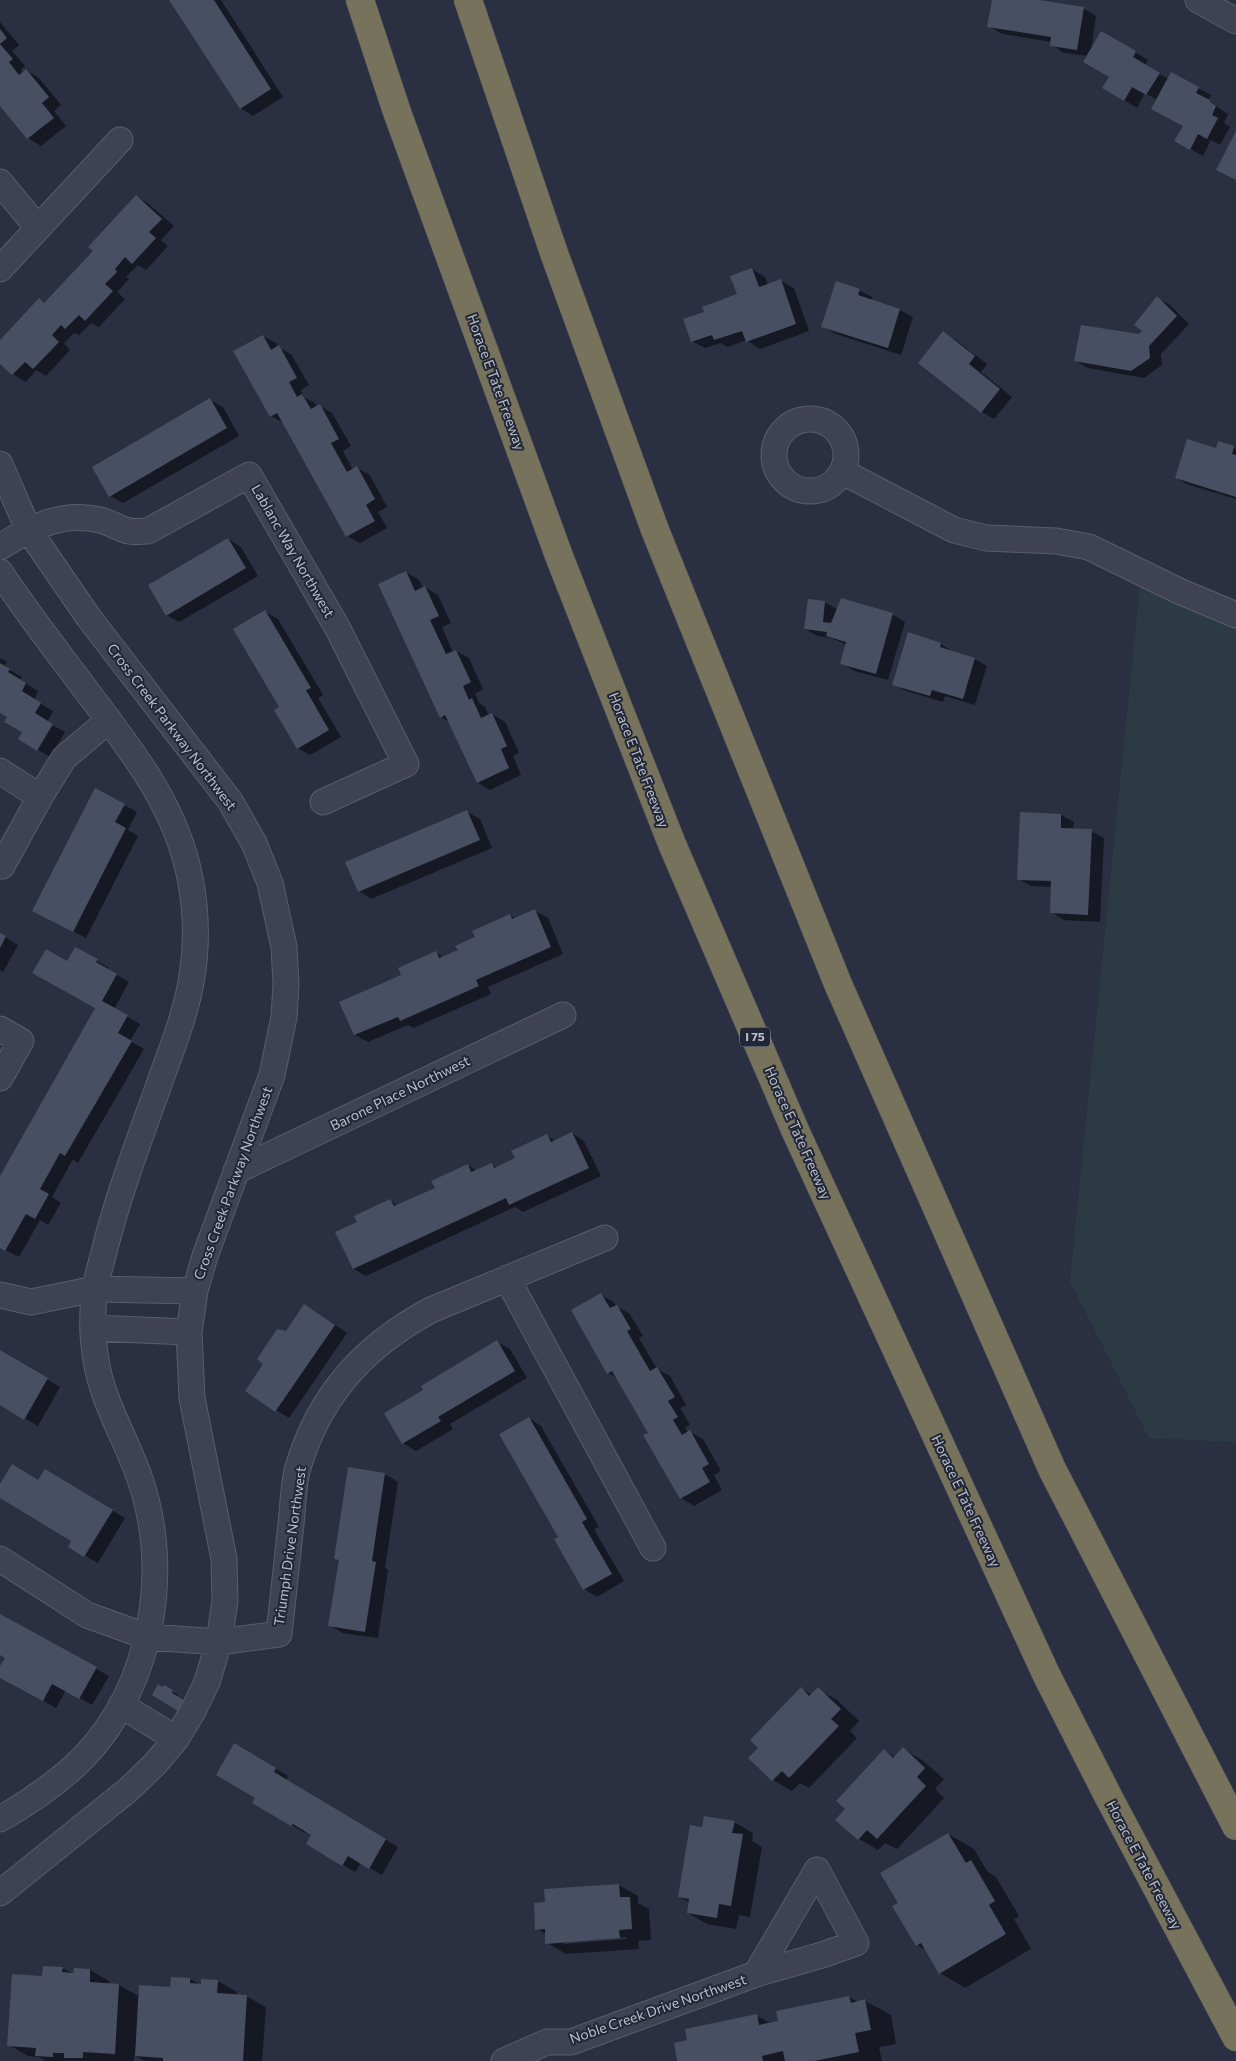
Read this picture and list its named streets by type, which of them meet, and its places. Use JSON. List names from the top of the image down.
{
  "streets": {
    "highway": ["Horace E Tate Freeway", "I 75"],
    "street": [
      "Lablanc Way Northwest",
      "Cross Creek Parkway Northwest",
      "Barone Place Northwest",
      "Triumph Drive Northwest",
      "Noble Creek Drive Northwest"
    ]
  },
  "crossings": [
    ["Lablanc Way Northwest", "Cross Creek Parkway Northwest"],
    ["Cross Creek Parkway Northwest", "Barone Place Northwest"],
    ["Cross Creek Parkway Northwest", "Triumph Drive Northwest"]
  ]
}
